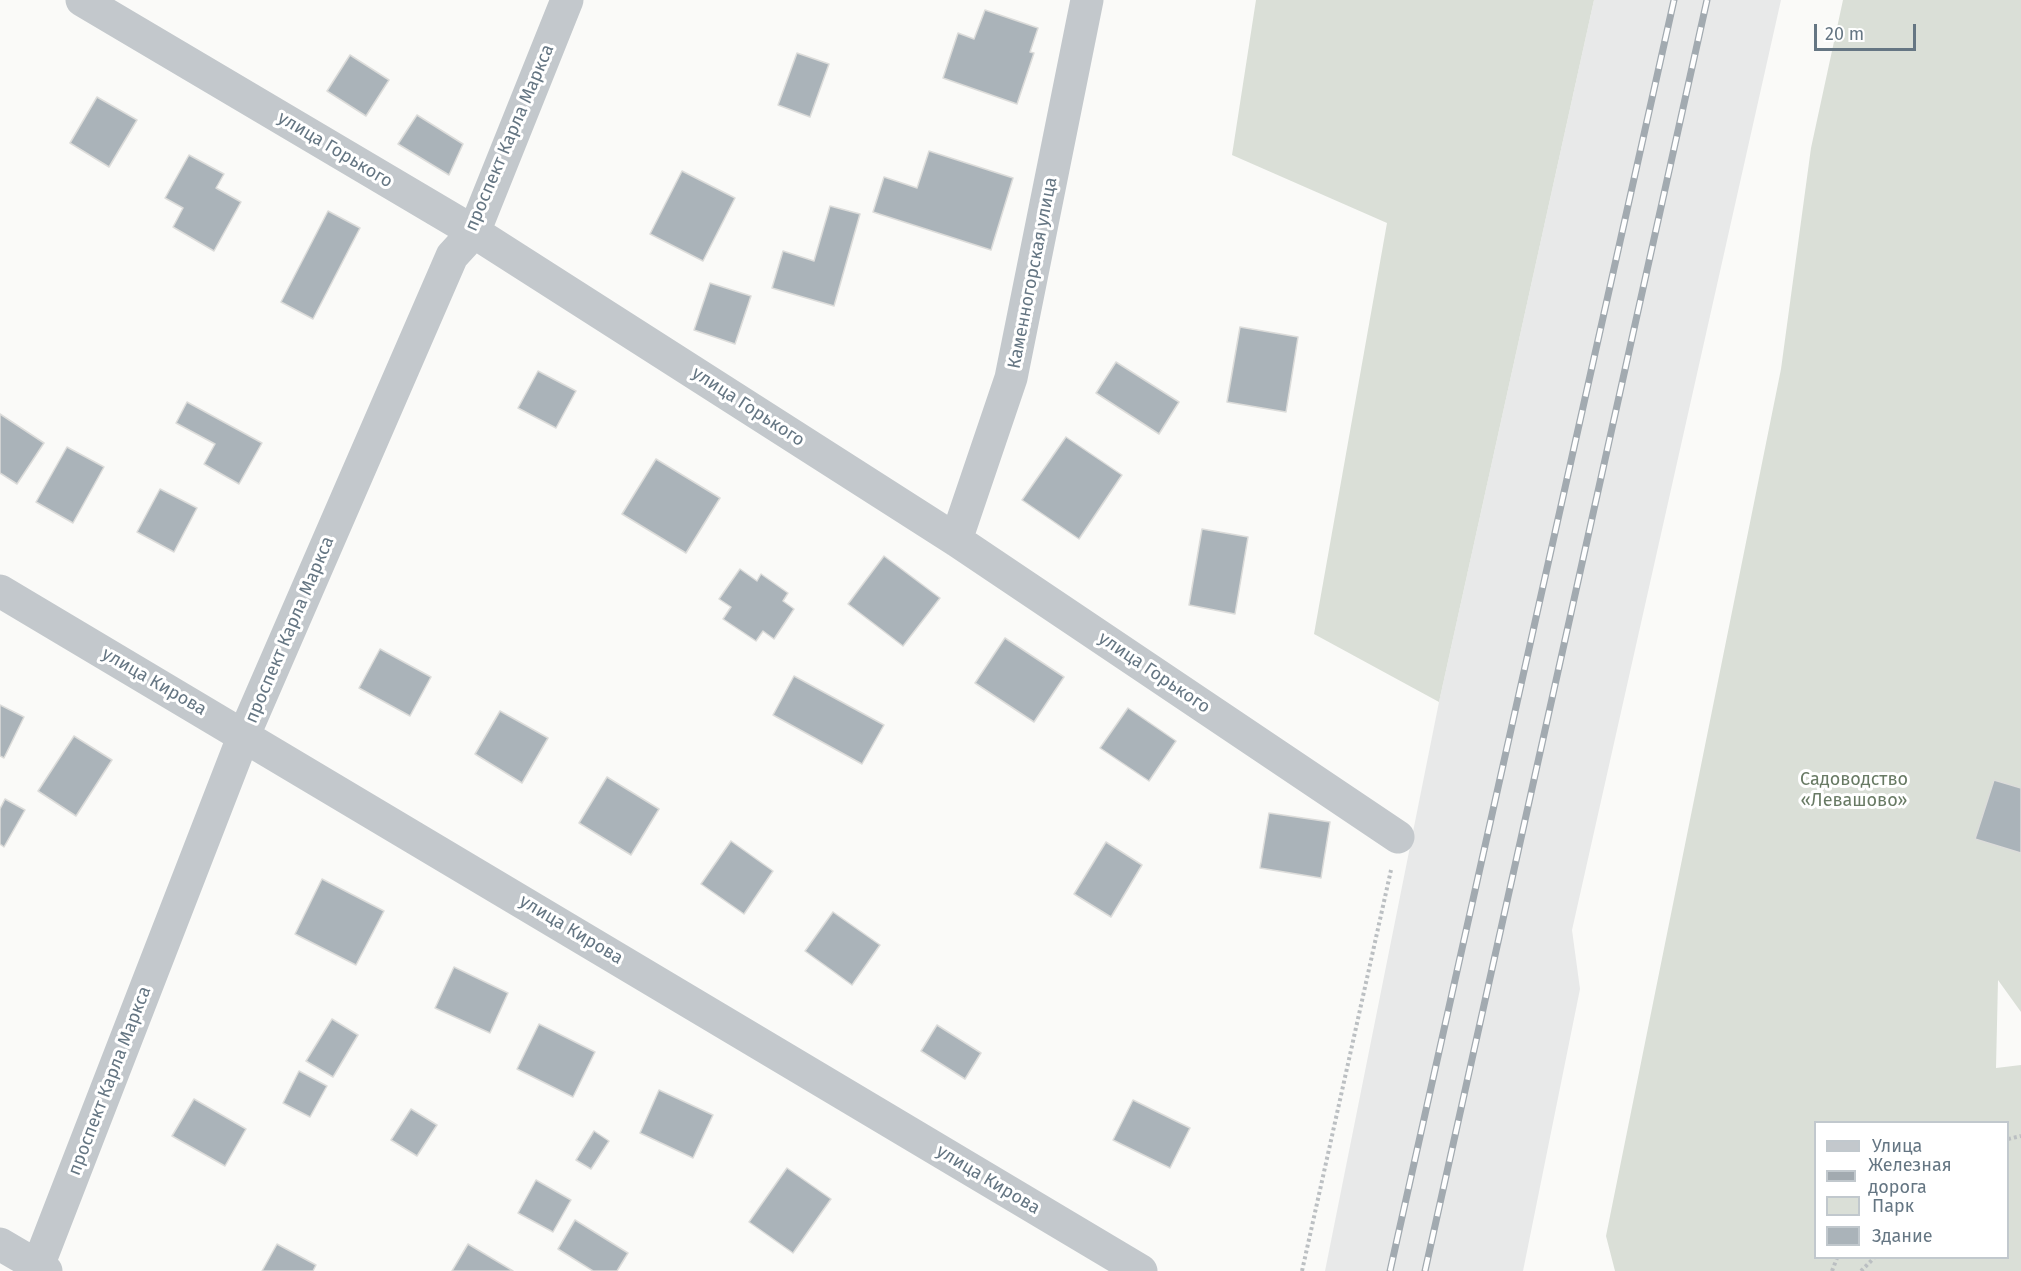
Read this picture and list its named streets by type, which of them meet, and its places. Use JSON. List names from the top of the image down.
{
  "streets": {
    "street": [
      "проспект Карла Маркса",
      "улица Горького",
      "Каменногорская улица",
      "улица Кирова"
    ]
  },
  "crossings": [
    ["проспект Карла Маркса", "улица Горького"],
    ["проспект Карла Маркса", "улица Кирова"],
    ["улица Горького", "Каменногорская улица"]
  ],
  "parks": ["Садоводство «Левашово»"],
  "legend": [
    "Улица",
    "Железная дорога",
    "Парк",
    "Здание"
  ],
  "scale_bar": "20 m"
}
